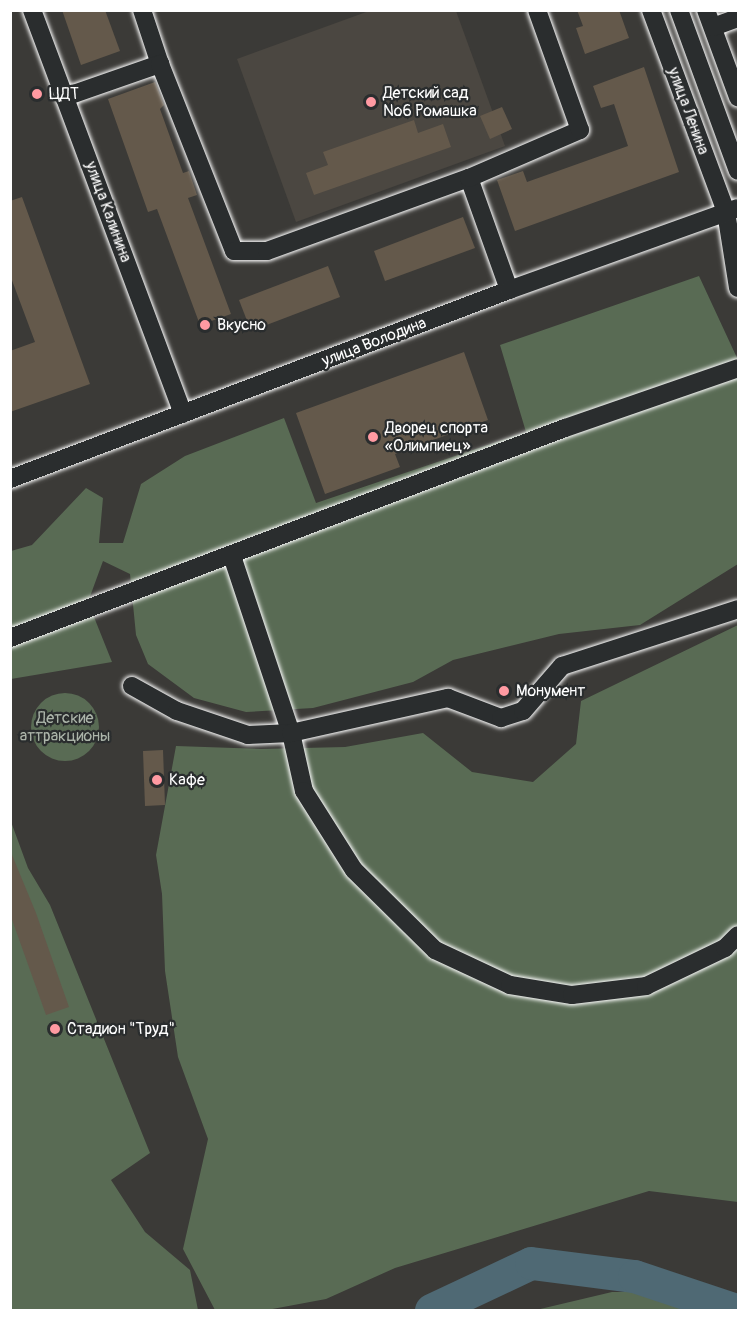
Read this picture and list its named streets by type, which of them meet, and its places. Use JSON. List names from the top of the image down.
{
  "streets": {
    "street": ["улица Ленина", "улица Калинина", "улица Володина"]
  },
  "crossings": [
    ["улица Ленина", "улица Володина"],
    ["улица Калинина", "улица Володина"]
  ],
  "parks": ["Детские аттракционы"],
  "places": [
    "ЦДТ",
    "Детский сад №6 Ромашка",
    "Вкусно",
    "Дворец спорта «Олимпиец»",
    "Монумент",
    "Кафе",
    "Стадион \"Труд\""
  ]
}
